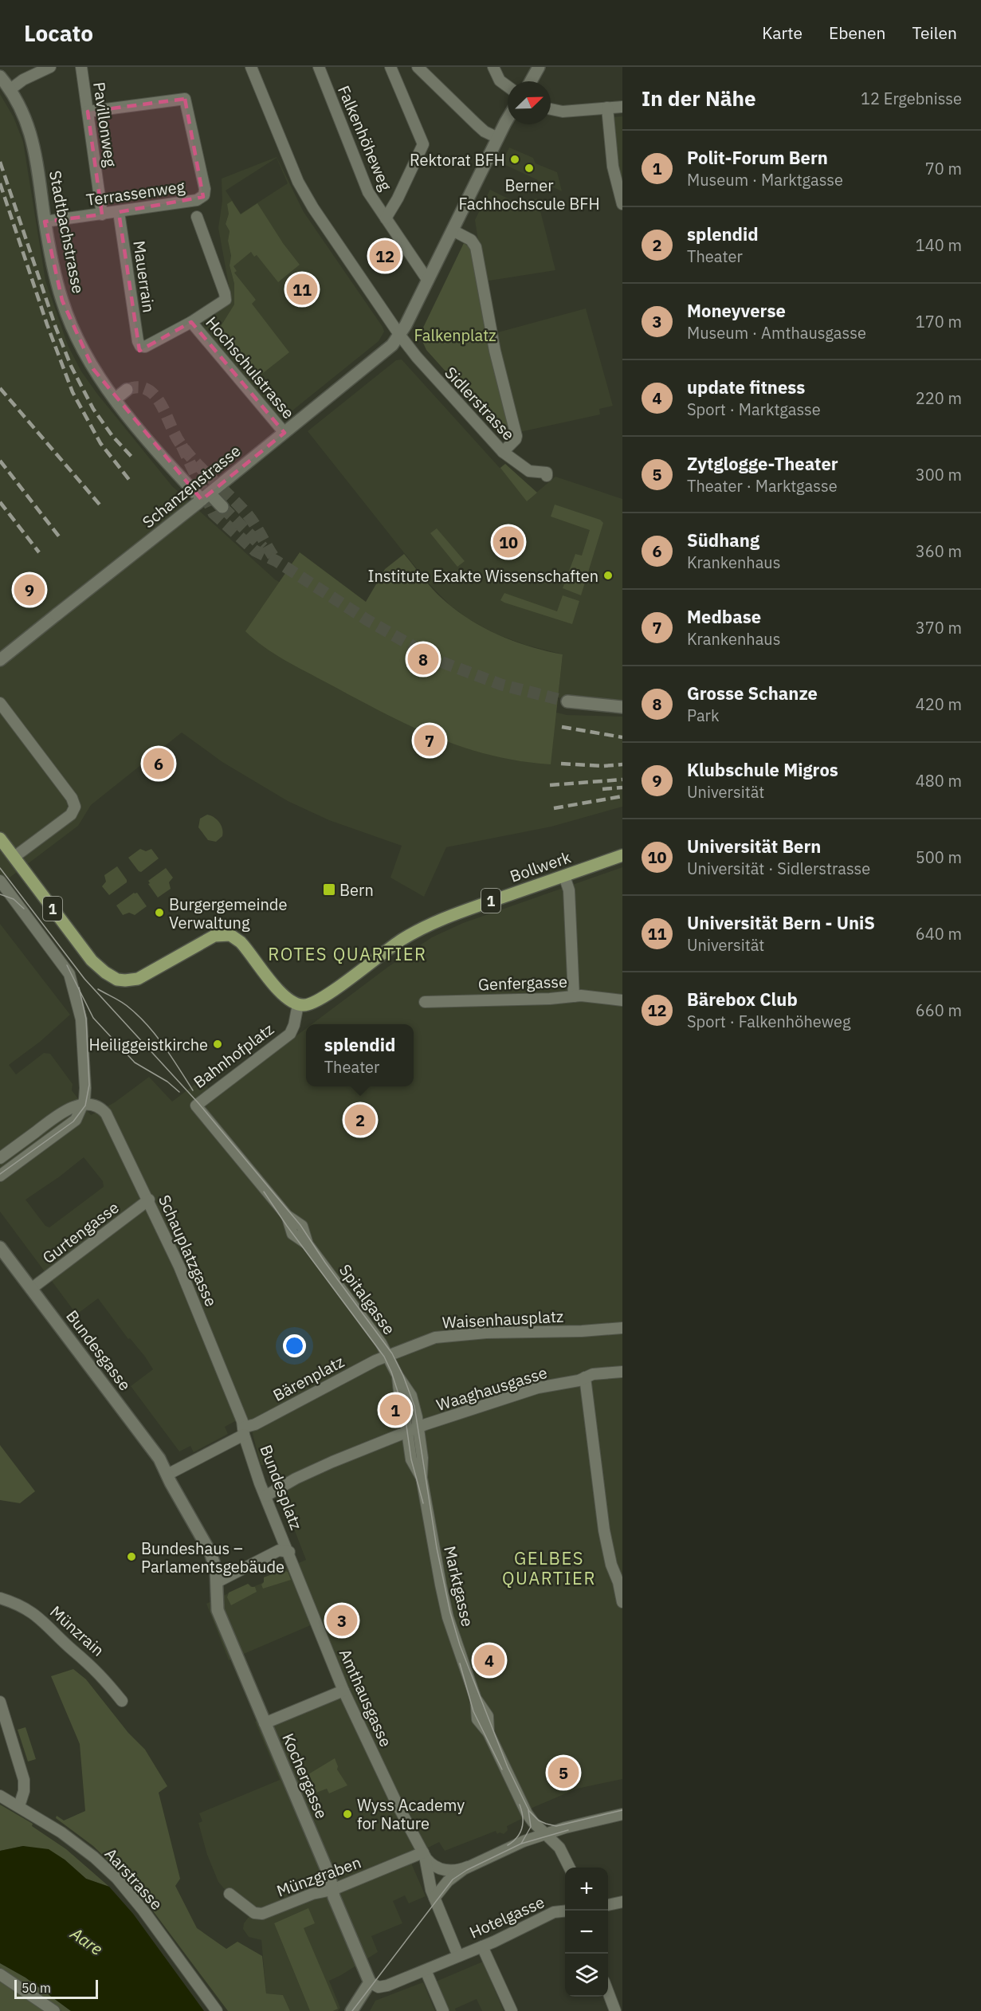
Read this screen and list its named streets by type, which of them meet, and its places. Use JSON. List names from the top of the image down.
{
  "streets": {
    "main road": [
      "Stadtbachstrasse",
      "Schanzenstrasse",
      "Bollwerk",
      "1",
      "Bundesgasse",
      "Kochergasse"
    ],
    "street": [
      "Pavillonweg",
      "Falkenhöheweg",
      "Terrassenweg",
      "Mauerrain",
      "Hochschulstrasse",
      "Sidlerstrasse",
      "Genfergasse",
      "Bahnhofplatz",
      "Gurtengasse",
      "Schauplatzgasse",
      "Spitalgasse",
      "Waisenhausplatz",
      "Bärenplatz",
      "Waaghausgasse",
      "Bundesplatz",
      "Marktgasse",
      "Münzrain",
      "Amthausgasse",
      "Münzgraben",
      "Aarstrasse",
      "Hotelgasse"
    ]
  },
  "crossings": [
    ["Pavillonweg", "Terrassenweg"],
    ["Terrassenweg", "Stadtbachstrasse"],
    ["Terrassenweg", "Mauerrain"],
    ["Stadtbachstrasse", "Schanzenstrasse"],
    ["Mauerrain", "Hochschulstrasse"],
    ["Hochschulstrasse", "Schanzenstrasse"],
    ["Sidlerstrasse", "Schanzenstrasse"],
    ["Bollwerk", "1"],
    ["Bollwerk", "Bahnhofplatz"],
    ["1", "Bahnhofplatz"],
    ["Bahnhofplatz", "Spitalgasse"],
    ["Gurtengasse", "Schauplatzgasse"],
    ["Gurtengasse", "Bundesgasse"],
    ["Schauplatzgasse", "Bärenplatz"],
    ["Schauplatzgasse", "Bundesplatz"],
    ["Spitalgasse", "Waisenhausplatz"],
    ["Spitalgasse", "Bärenplatz"],
    ["Spitalgasse", "Marktgasse"],
    ["Waisenhausplatz", "Bärenplatz"],
    ["Bundesgasse", "Bundesplatz"],
    ["Bärenplatz", "Bundesplatz"],
    ["Waaghausgasse", "Bundesplatz"],
    ["Waaghausgasse", "Marktgasse"],
    ["Bundesplatz", "Amthausgasse"],
    ["Bundesplatz", "Kochergasse"],
    ["Amthausgasse", "Münzgraben"],
    ["Kochergasse", "Münzgraben"],
    ["Kochergasse", "Hotelgasse"]
  ],
  "districts": ["ROTES QUARTIER", "GELBES QUARTIER"],
  "water": ["Aare"],
  "parks": ["Falkenplatz"],
  "places": {
    "other": [
      "Rektorat BFH",
      "Berner Fachhochscule BFH",
      "Institute Exakte Wissenschaften",
      "Burgergemeinde Verwaltung",
      "Heiliggeistkirche",
      "Bundeshaus – Parlamentsgebäude",
      "Wyss Academy for Nature"
    ],
    "transit": ["Bern"]
  },
  "scale_bar": "50 m",
  "north": "top right",
  "page": {
    "header": "Locato",
    "nav": ["Karte", "Ebenen", "Teilen"],
    "heading": ["In der Nähe", "12 Ergebnisse"],
    "list": [
      {
        "mark": "1",
        "name": "Polit-Forum Bern",
        "note": "Museum · Marktgasse",
        "value": "70 m"
      },
      {
        "mark": "2",
        "name": "splendid",
        "note": "Theater",
        "value": "140 m"
      },
      {
        "mark": "3",
        "name": "Moneyverse",
        "note": "Museum · Amthausgasse",
        "value": "170 m"
      },
      {
        "mark": "4",
        "name": "update fitness",
        "note": "Sport · Marktgasse",
        "value": "220 m"
      },
      {
        "mark": "5",
        "name": "Zytglogge-Theater",
        "note": "Theater · Marktgasse",
        "value": "300 m"
      },
      {
        "mark": "6",
        "name": "Südhang",
        "note": "Krankenhaus",
        "value": "360 m"
      },
      {
        "mark": "7",
        "name": "Medbase",
        "note": "Krankenhaus",
        "value": "370 m"
      },
      {
        "mark": "8",
        "name": "Grosse Schanze",
        "note": "Park",
        "value": "420 m"
      },
      {
        "mark": "9",
        "name": "Klubschule Migros",
        "note": "Universität",
        "value": "480 m"
      },
      {
        "mark": "10",
        "name": "Universität Bern",
        "note": "Universität · Sidlerstrasse",
        "value": "500 m"
      },
      {
        "mark": "11",
        "name": "Universität Bern - UniS",
        "note": "Universität",
        "value": "640 m"
      },
      {
        "mark": "12",
        "name": "Bärebox Club",
        "note": "Sport · Falkenhöheweg",
        "value": "660 m"
      }
    ],
    "pins": [
      "12",
      "11",
      "10",
      "9",
      "8",
      "7",
      "6",
      "2",
      "1",
      "3",
      "4",
      "5"
    ],
    "popup": ["splendid", "Theater"],
    "map_buttons": ["+", "−"],
    "scale": "50 m"
  }
}
